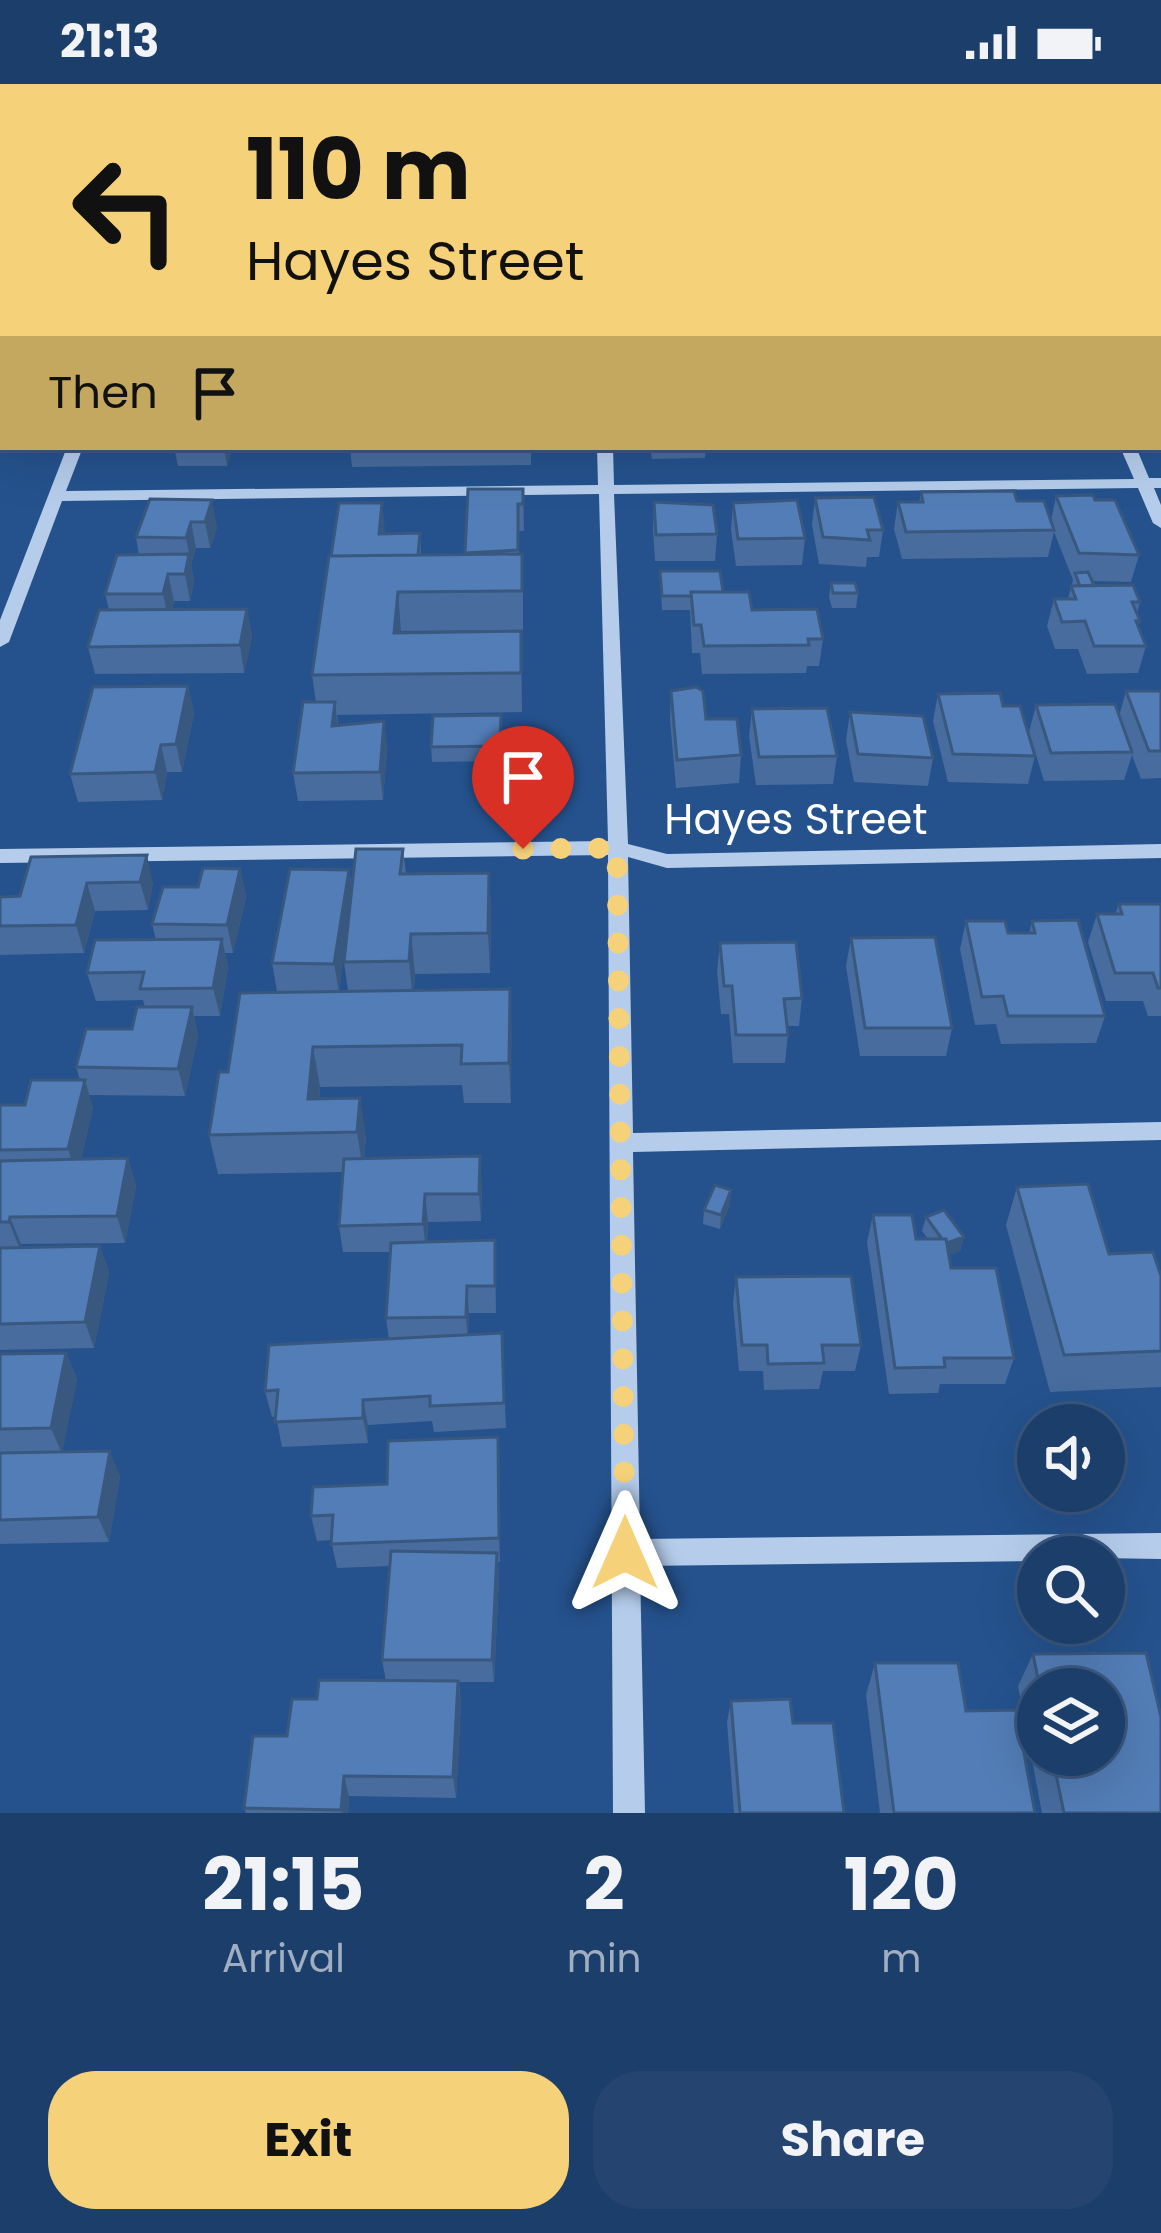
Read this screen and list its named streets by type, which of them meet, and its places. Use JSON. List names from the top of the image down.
{
  "streets": {
    "street": ["Hayes Street"]
  },
  "page": {
    "status": "21:13",
    "turn": ["110 m", "Hayes Street"],
    "then": "Then",
    "eta": [
      "21:15",
      "Arrival",
      "2",
      "min",
      "120",
      "m"
    ],
    "buttons": ["Exit", "Share"]
  }
}
